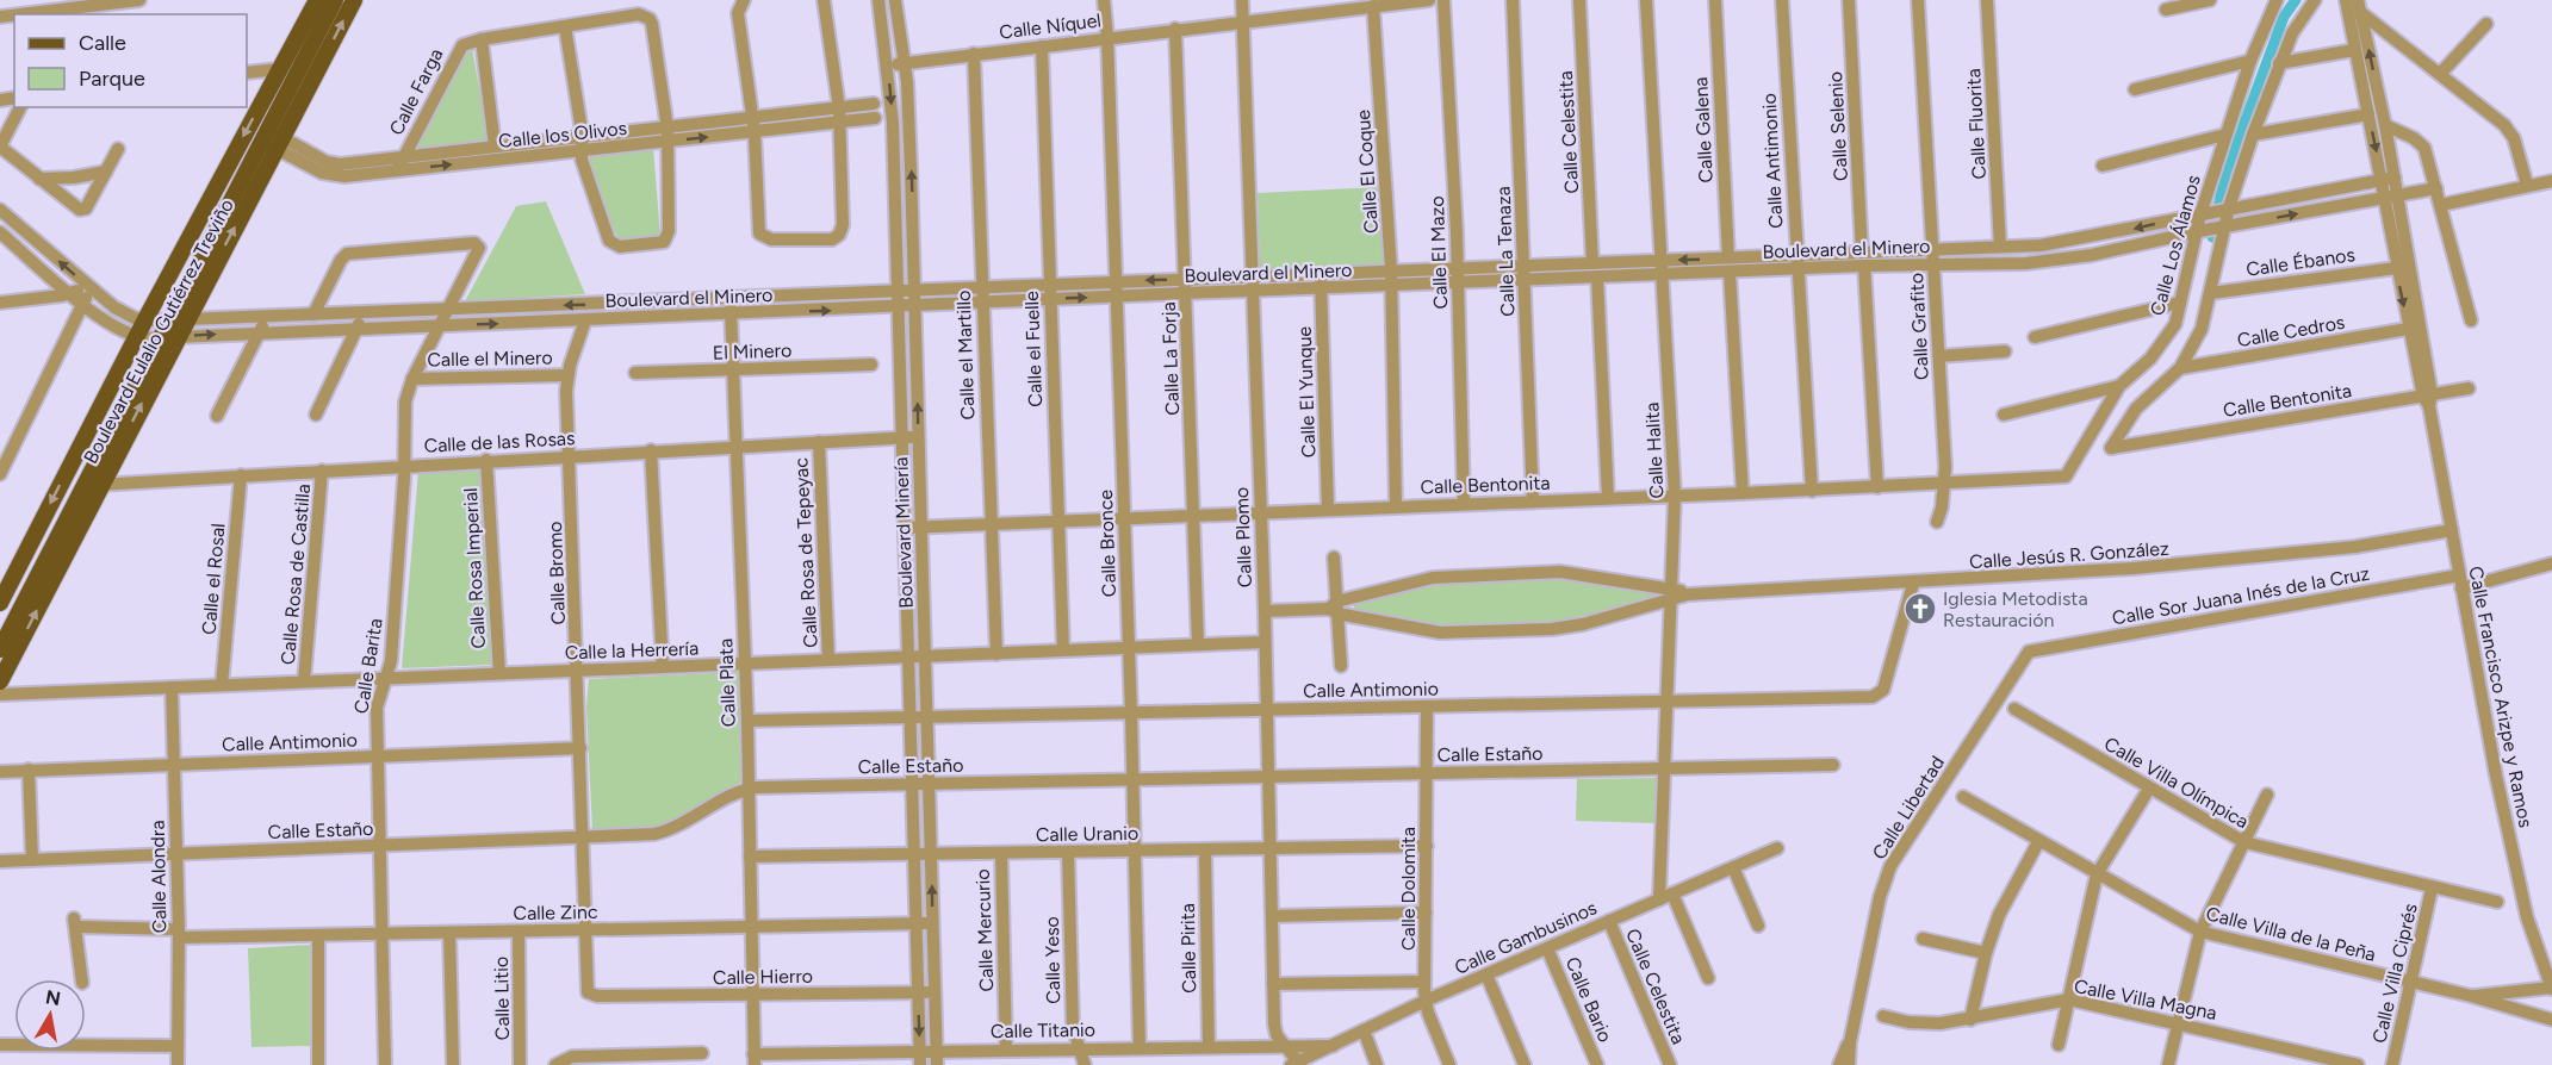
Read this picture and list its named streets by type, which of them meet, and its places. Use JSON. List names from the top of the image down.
{
  "streets": {
    "main road": ["Boulevard Eulalio Gutiérrez Treviño"],
    "street": [
      "Calle Níquel",
      "Calle Farga",
      "Calle Fluorita",
      "Calle Selenio",
      "Calle Galena",
      "Calle Celestita",
      "Calle los Olivos",
      "Calle Antimonio",
      "Calle El Coque",
      "Calle Los Álamos",
      "Boulevard el Minero",
      "Calle La Tenaza",
      "Calle El Mazo",
      "Calle Ébanos",
      "Calle Grafito",
      "Calle Cedros",
      "Calle el Fuelle",
      "El Minero",
      "Calle el Martillo",
      "Calle el Minero",
      "Calle La Forja",
      "Calle El Yunque",
      "Calle Bentonita",
      "Calle de las Rosas",
      "Calle Halita",
      "Boulevard Minería",
      "Calle Plomo",
      "Calle Bronce",
      "Calle Rosa de Tepeyac",
      "Calle Jesús R. González",
      "Calle Rosa Imperial",
      "Calle Bromo",
      "Calle Rosa de Castilla",
      "Calle el Rosal",
      "Calle Sor Juana Inés de la Cruz",
      "Calle la Herrería",
      "Calle Barita",
      "Calle Plata",
      "Calle Francisco Arizpe y Ramos",
      "Calle Estaño",
      "Calle Villa Olímpica",
      "Calle Libertad",
      "Calle Uranio",
      "Calle Alondra",
      "Calle Dolomita",
      "Calle Zinc",
      "Calle Mercurio",
      "Calle Villa de la Peña",
      "Calle Gambusinos",
      "Calle Pirita",
      "Calle Yeso",
      "Calle Villa Ciprés",
      "Calle Hierro",
      "Calle Litio",
      "Calle Bario",
      "Calle Villa Magna",
      "Calle Titanio"
    ]
  },
  "crossings": [
    ["Calle Níquel", "Calle El Coque"],
    ["Calle Níquel", "Calle el Fuelle"],
    ["Calle Níquel", "Calle el Martillo"],
    ["Calle Níquel", "Calle La Forja"],
    ["Calle Níquel", "Boulevard Minería"],
    ["Calle Níquel", "Calle Plomo"],
    ["Calle Níquel", "Calle Bronce"],
    ["Calle Farga", "Calle los Olivos"],
    ["Calle Fluorita", "Boulevard el Minero"],
    ["Calle Selenio", "Boulevard el Minero"],
    ["Calle Galena", "Boulevard el Minero"],
    ["Calle Celestita", "Boulevard el Minero"],
    ["Calle Celestita", "Calle Gambusinos"],
    ["Calle los Olivos", "Boulevard Eulalio Gutiérrez Treviño"],
    ["Calle Antimonio", "Boulevard el Minero"],
    ["Calle Antimonio", "Calle Bentonita"],
    ["Calle Antimonio", "Calle Halita"],
    ["Calle Antimonio", "Boulevard Minería"],
    ["Calle Antimonio", "Calle Plomo"],
    ["Calle Antimonio", "Calle Bronce"],
    ["Calle Antimonio", "Calle Jesús R. González"],
    ["Calle Antimonio", "Calle Bromo"],
    ["Calle Antimonio", "Calle Barita"],
    ["Calle Antimonio", "Calle Plata"],
    ["Calle Antimonio", "Calle Alondra"],
    ["Calle Antimonio", "Calle Dolomita"],
    ["Calle El Coque", "Boulevard el Minero"],
    ["Calle El Coque", "Calle Bentonita"],
    ["Calle Los Álamos", "Boulevard el Minero"],
    ["Calle Los Álamos", "Calle Ébanos"],
    ["Calle Los Álamos", "Calle Cedros"],
    ["Calle Los Álamos", "Calle Bentonita"],
    ["Boulevard el Minero", "Calle La Tenaza"],
    ["Boulevard el Minero", "Calle El Mazo"],
    ["Boulevard el Minero", "Calle Grafito"],
    ["Boulevard el Minero", "Boulevard Eulalio Gutiérrez Treviño"],
    ["Boulevard el Minero", "Calle el Fuelle"],
    ["Boulevard el Minero", "Calle el Martillo"],
    ["Boulevard el Minero", "Calle La Forja"],
    ["Boulevard el Minero", "Calle El Yunque"],
    ["Boulevard el Minero", "Calle Halita"],
    ["Boulevard el Minero", "Boulevard Minería"],
    ["Boulevard el Minero", "Calle Plomo"],
    ["Boulevard el Minero", "Calle Bronce"],
    ["Boulevard el Minero", "Calle Bromo"],
    ["Boulevard el Minero", "Calle Barita"],
    ["Boulevard el Minero", "Calle Plata"],
    ["Boulevard el Minero", "Calle Francisco Arizpe y Ramos"],
    ["Calle La Tenaza", "Calle Bentonita"],
    ["Calle El Mazo", "Calle Bentonita"],
    ["Calle Ébanos", "Calle Francisco Arizpe y Ramos"],
    ["Calle Grafito", "Calle Bentonita"],
    ["Boulevard Eulalio Gutiérrez Treviño", "Calle de las Rosas"],
    ["Calle Cedros", "Calle Francisco Arizpe y Ramos"],
    ["Calle el Fuelle", "Calle Bentonita"],
    ["Calle el Fuelle", "Calle la Herrería"],
    ["El Minero", "Calle Plata"],
    ["Calle el Martillo", "Calle Bentonita"],
    ["Calle el Martillo", "Calle la Herrería"],
    ["Calle el Minero", "Calle Bromo"],
    ["Calle el Minero", "Calle Barita"],
    ["Calle La Forja", "Calle Bentonita"],
    ["Calle La Forja", "Calle la Herrería"],
    ["Calle El Yunque", "Calle Bentonita"],
    ["Calle Bentonita", "Calle Halita"],
    ["Calle Bentonita", "Boulevard Minería"],
    ["Calle Bentonita", "Calle Plomo"],
    ["Calle Bentonita", "Calle Bronce"],
    ["Calle Bentonita", "Calle Francisco Arizpe y Ramos"],
    ["Calle de las Rosas", "Boulevard Minería"],
    ["Calle de las Rosas", "Calle Rosa de Tepeyac"],
    ["Calle de las Rosas", "Calle Rosa Imperial"],
    ["Calle de las Rosas", "Calle Bromo"],
    ["Calle de las Rosas", "Calle Rosa de Castilla"],
    ["Calle de las Rosas", "Calle el Rosal"],
    ["Calle de las Rosas", "Calle Barita"],
    ["Calle de las Rosas", "Calle Plata"],
    ["Calle Halita", "Calle Jesús R. González"],
    ["Calle Halita", "Calle Estaño"],
    ["Calle Halita", "Calle Gambusinos"],
    ["Boulevard Minería", "Calle la Herrería"],
    ["Boulevard Minería", "Calle Estaño"],
    ["Boulevard Minería", "Calle Uranio"],
    ["Boulevard Minería", "Calle Zinc"],
    ["Boulevard Minería", "Calle Hierro"],
    ["Boulevard Minería", "Calle Titanio"],
    ["Calle Plomo", "Calle Jesús R. González"],
    ["Calle Plomo", "Calle la Herrería"],
    ["Calle Plomo", "Calle Estaño"],
    ["Calle Plomo", "Calle Uranio"],
    ["Calle Plomo", "Calle Gambusinos"],
    ["Calle Plomo", "Calle Titanio"],
    ["Calle Bronce", "Calle la Herrería"],
    ["Calle Bronce", "Calle Estaño"],
    ["Calle Bronce", "Calle Uranio"],
    ["Calle Bronce", "Calle Titanio"],
    ["Calle Rosa de Tepeyac", "Calle la Herrería"],
    ["Calle Jesús R. González", "Calle Francisco Arizpe y Ramos"],
    ["Calle Rosa Imperial", "Calle la Herrería"],
    ["Calle Bromo", "Calle la Herrería"],
    ["Calle Bromo", "Calle Estaño"],
    ["Calle Bromo", "Calle Zinc"],
    ["Calle Bromo", "Calle Hierro"],
    ["Calle Rosa de Castilla", "Calle la Herrería"],
    ["Calle el Rosal", "Calle la Herrería"],
    ["Calle Sor Juana Inés de la Cruz", "Calle Francisco Arizpe y Ramos"],
    ["Calle Sor Juana Inés de la Cruz", "Calle Libertad"],
    ["Calle la Herrería", "Calle Barita"],
    ["Calle la Herrería", "Calle Plata"],
    ["Calle la Herrería", "Calle Alondra"],
    ["Calle Barita", "Calle Estaño"],
    ["Calle Barita", "Calle Zinc"],
    ["Calle Plata", "Calle Estaño"],
    ["Calle Plata", "Calle Uranio"],
    ["Calle Plata", "Calle Zinc"],
    ["Calle Plata", "Calle Hierro"],
    ["Calle Plata", "Calle Titanio"],
    ["Calle Francisco Arizpe y Ramos", "Calle Villa de la Peña"],
    ["Calle Estaño", "Calle Alondra"],
    ["Calle Estaño", "Calle Dolomita"],
    ["Calle Villa Olímpica", "Calle Villa Ciprés"],
    ["Calle Uranio", "Calle Dolomita"],
    ["Calle Uranio", "Calle Mercurio"],
    ["Calle Uranio", "Calle Pirita"],
    ["Calle Uranio", "Calle Yeso"],
    ["Calle Alondra", "Calle Zinc"],
    ["Calle Dolomita", "Calle Gambusinos"],
    ["Calle Zinc", "Calle Litio"],
    ["Calle Mercurio", "Calle Titanio"],
    ["Calle Villa de la Peña", "Calle Villa Ciprés"],
    ["Calle Gambusinos", "Calle Bario"],
    ["Calle Gambusinos", "Calle Titanio"],
    ["Calle Pirita", "Calle Titanio"],
    ["Calle Yeso", "Calle Titanio"]
  ],
  "places": {
    "church": ["Iglesia Metodista Restauración"]
  },
  "legend": ["Calle", "Parque"],
  "north": "top"
}
